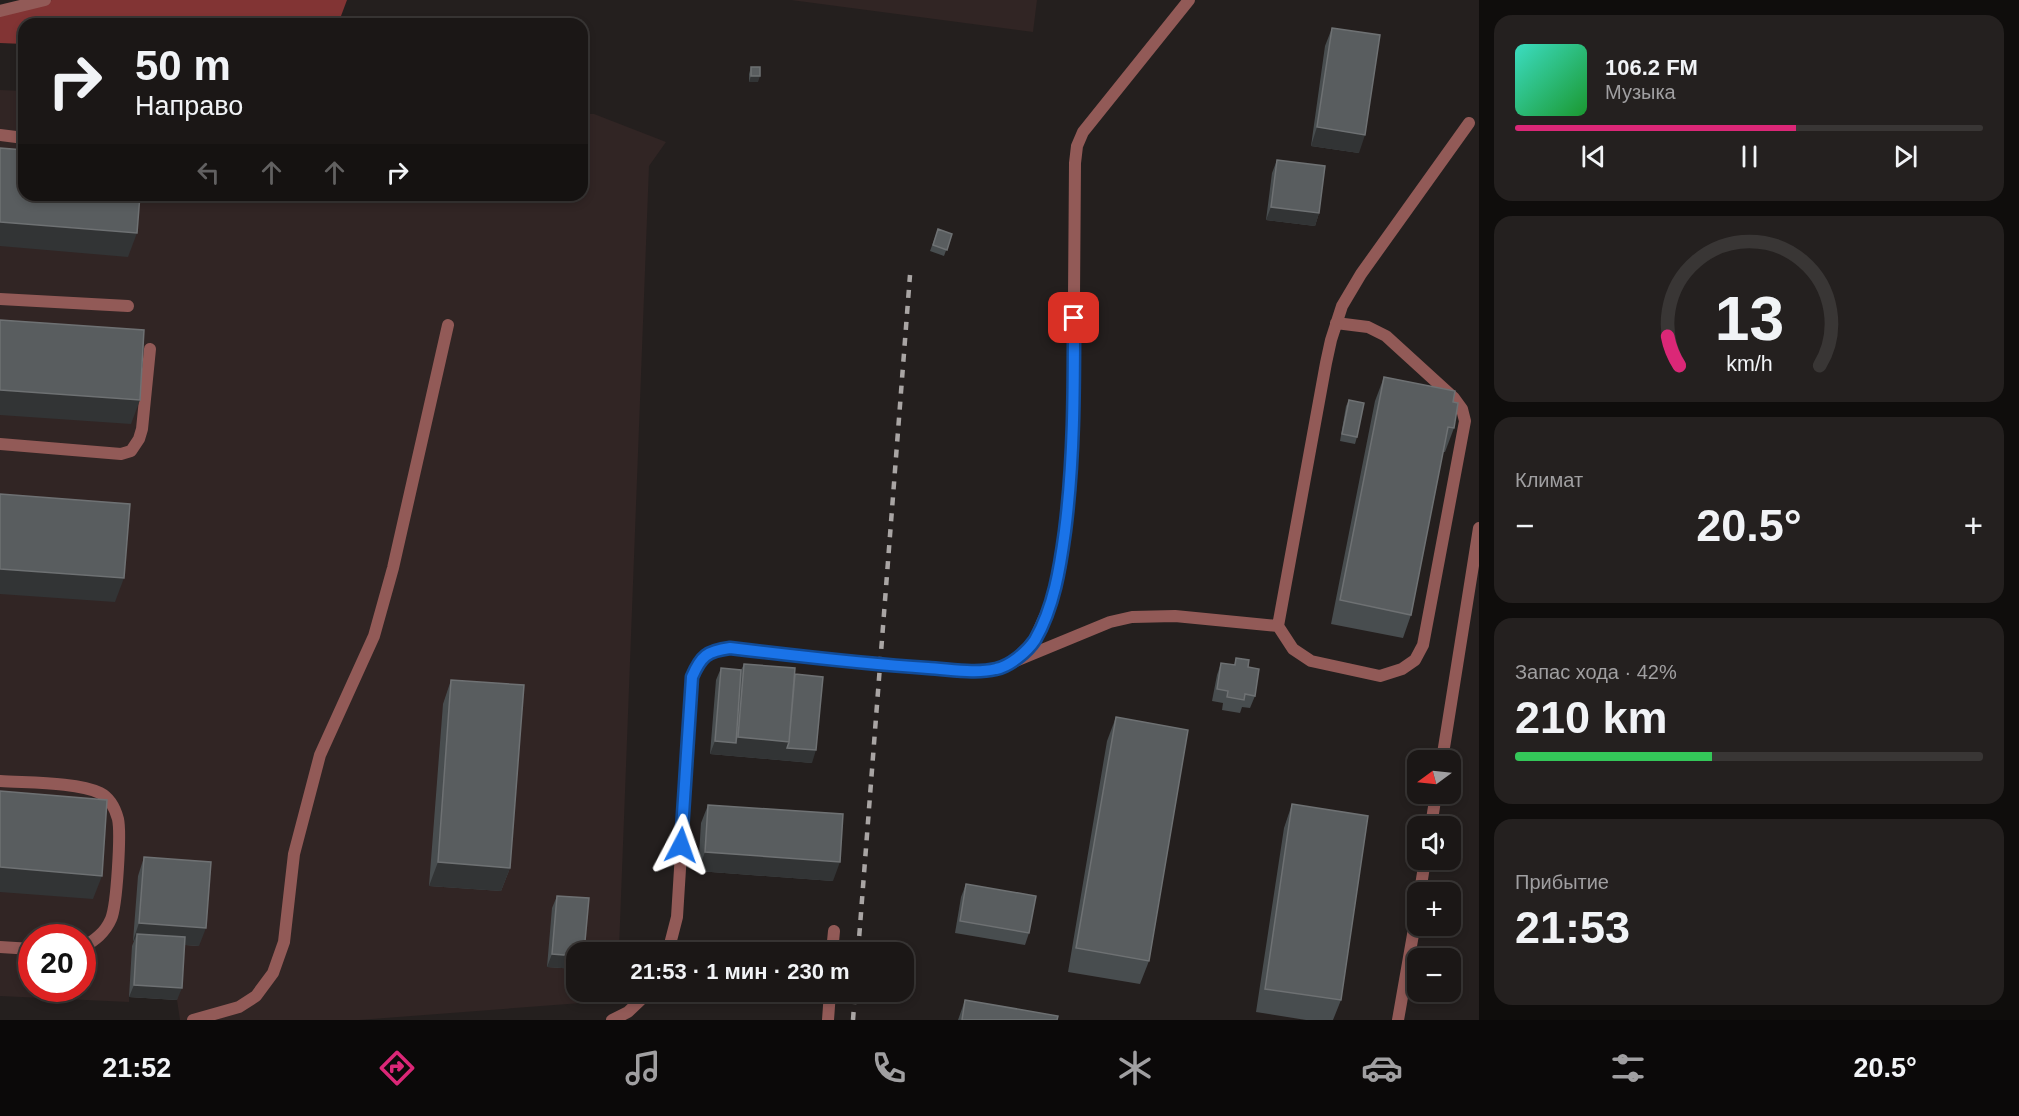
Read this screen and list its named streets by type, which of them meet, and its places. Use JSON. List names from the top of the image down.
{
  "north": "left",
  "page": {
    "turn": ["50 m", "Направо"],
    "song": ["106.2 FM", "Музыка"],
    "tile": [
      "Климат",
      ["Запас хода · 42%", "210 km"],
      ["Прибытие", "21:53"]
    ],
    "heat": ["−", "20.5°", "+"],
    "map_buttons": ["+", "−"],
    "limit": "20",
    "trip": "21:53 · 1 мин · 230 m",
    "tabs": ["21:52", "20.5°"],
    "gauge": ["13", "km/h"]
  }
}
